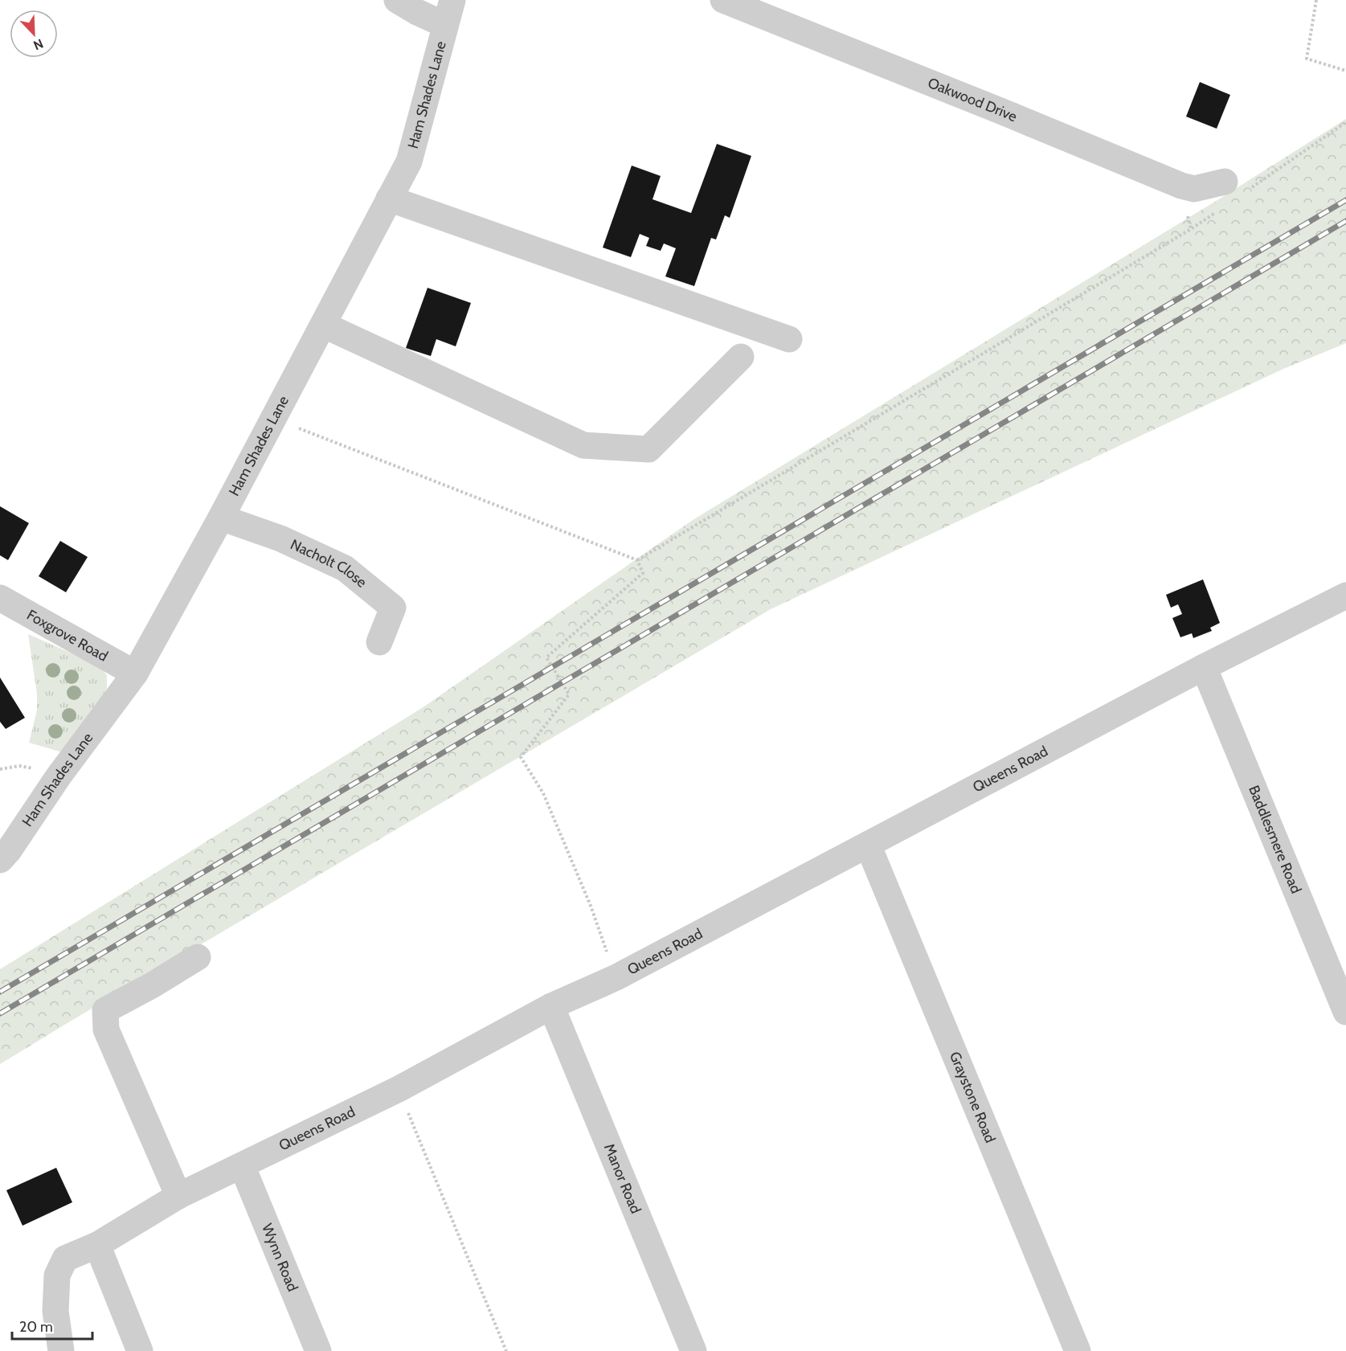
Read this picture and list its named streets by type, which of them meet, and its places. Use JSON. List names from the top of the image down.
{
  "streets": {
    "street": [
      "Ham Shades Lane",
      "Oakwood Drive",
      "Nacholt Close",
      "Foxgrove Road",
      "Queens Road",
      "Baddlesmere Road",
      "Graystone Road",
      "Manor Road",
      "Wynn Road"
    ]
  },
  "crossings": [
    ["Ham Shades Lane", "Nacholt Close"],
    ["Ham Shades Lane", "Foxgrove Road"],
    ["Queens Road", "Baddlesmere Road"],
    ["Queens Road", "Graystone Road"],
    ["Queens Road", "Manor Road"],
    ["Queens Road", "Wynn Road"]
  ],
  "scale_bar": "20 m",
  "north": "bottom right"
}
